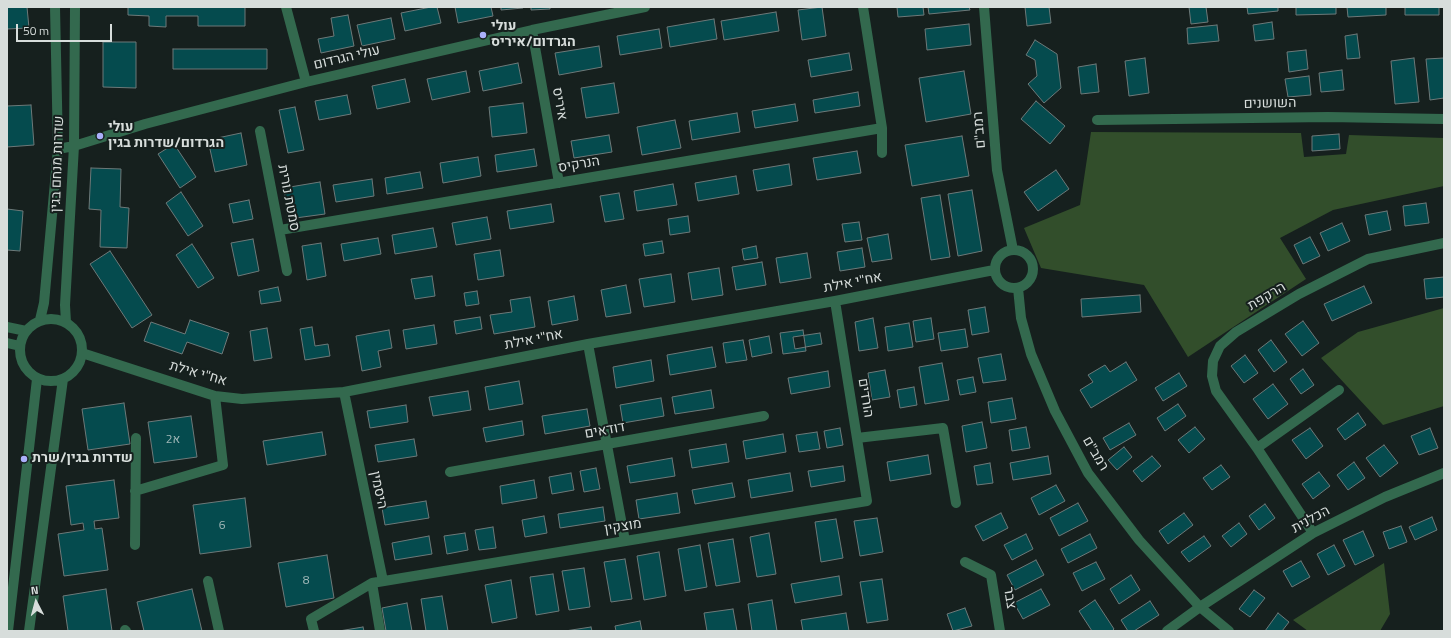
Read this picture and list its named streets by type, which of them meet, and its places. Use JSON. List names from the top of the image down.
{
  "streets": {
    "street": [
      "עולי הגרדום",
      "איריס",
      "השושנים",
      "רמב\"ם",
      "שדרות מנחם בגין",
      "הנרקיס",
      "סמטת נורית",
      "אח\"י אילת",
      "הרקפת",
      "הורדים",
      "דודאים",
      "היסמין",
      "הכלנית",
      "מוצקין",
      "צבר"
    ]
  },
  "crossings": [
    ["עולי הגרדום", "איריס"],
    ["עולי הגרדום", "שדרות מנחם בגין"],
    ["איריס", "הנרקיס"],
    ["רמב\"ם", "אח\"י אילת"],
    ["רמב\"ם", "הכלנית"],
    ["שדרות מנחם בגין", "אח\"י אילת"],
    ["הנרקיס", "סמטת נורית"],
    ["אח\"י אילת", "הורדים"],
    ["אח\"י אילת", "היסמין"],
    ["הרקפת", "הכלנית"],
    ["הורדים", "מוצקין"],
    ["היסמין", "מוצקין"]
  ],
  "places": ["עולי הגרדום/איריס", "עולי הגרדום/שדרות בגין", "שדרות בגין/שרת"],
  "house_numbers": ["2א", "6", "8"],
  "scale_bar": "50 m",
  "north": "top"
}
